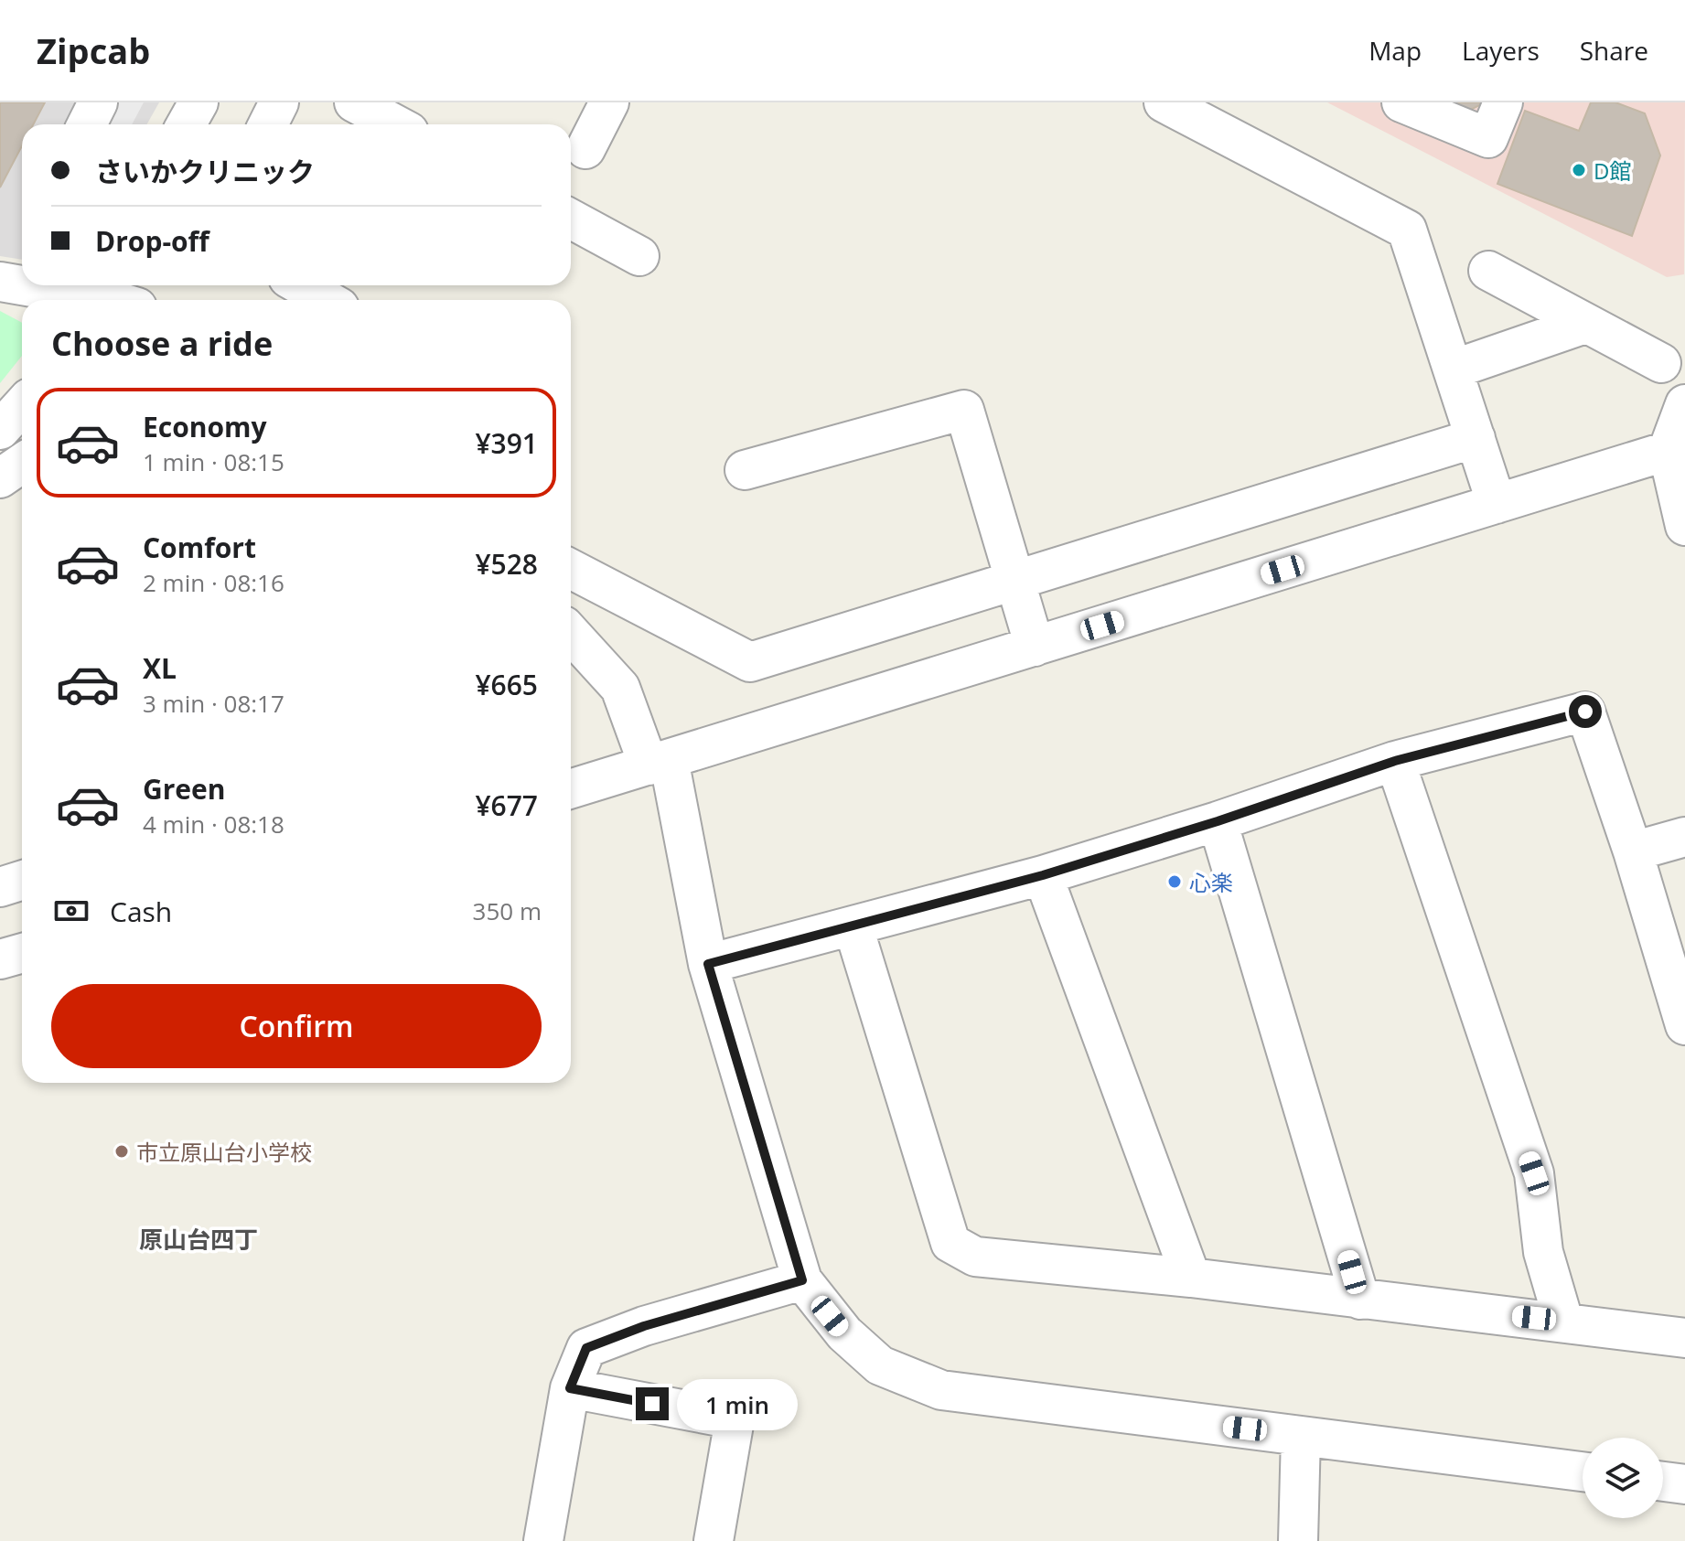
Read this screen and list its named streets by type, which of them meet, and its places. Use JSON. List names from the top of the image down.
{
  "districts": ["原山台四丁"],
  "places": ["D館", "心楽", "市立原山台小学校"],
  "page": {
    "header": "Zipcab",
    "nav": ["Map", "Layers", "Share"],
    "banner": ["さいかクリニック", "Drop-off"],
    "heading": "Choose a ride",
    "list": [
      {
        "name": "Economy",
        "note": "1 min · 08:15",
        "value": "¥391"
      },
      {
        "name": "Comfort",
        "note": "2 min · 08:16",
        "value": "¥528"
      },
      {
        "name": "XL",
        "note": "3 min · 08:17",
        "value": "¥665"
      },
      {
        "name": "Green",
        "note": "4 min · 08:18",
        "value": "¥677"
      }
    ],
    "pay": ["Cash", "350 m"],
    "buttons": "Confirm",
    "bubble": "1 min"
  }
}
